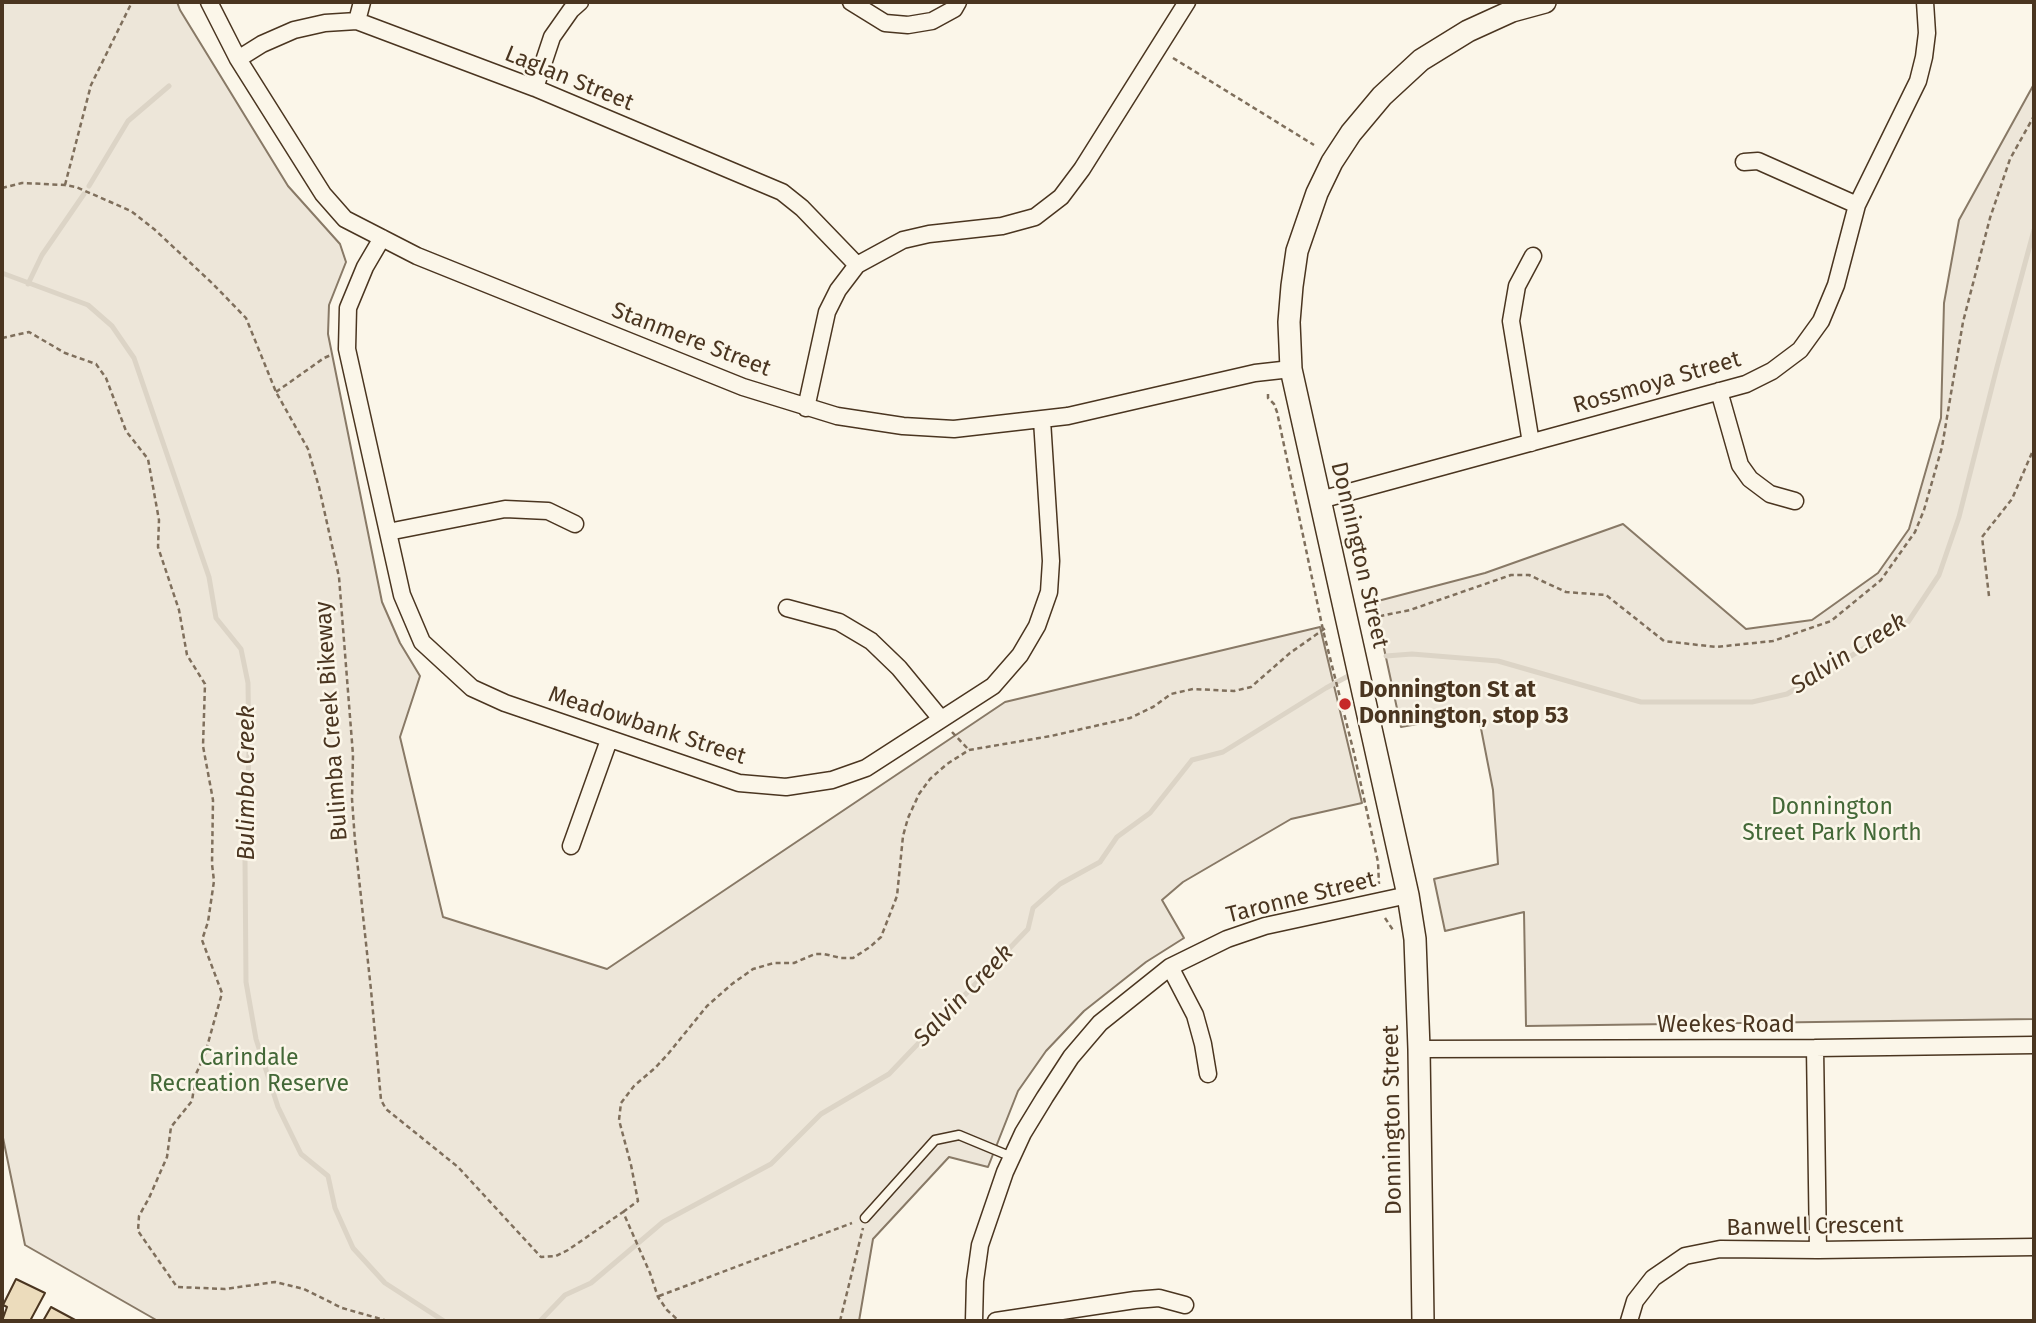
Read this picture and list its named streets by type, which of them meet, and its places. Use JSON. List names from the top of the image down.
{
  "streets": {
    "street": [
      "Laglan Street",
      "Stanmere Street",
      "Rossmoya Street",
      "Donnington Street",
      "Meadowbank Street",
      "Taronne Street",
      "Weekes Road",
      "Banwell Crescent"
    ],
    "path": ["Bulimba Creek Bikeway"]
  },
  "crossings": [
    ["Laglan Street", "Stanmere Street"],
    ["Stanmere Street", "Donnington Street"],
    ["Stanmere Street", "Meadowbank Street"],
    ["Rossmoya Street", "Donnington Street"],
    ["Donnington Street", "Taronne Street"],
    ["Donnington Street", "Weekes Road"]
  ],
  "water": ["Salvin Creek", "Bulimba Creek"],
  "parks": ["Donnington Street Park North", "Carindale Recreation Reserve"],
  "places": ["Donnington St at Donnington, stop 53"]
}
